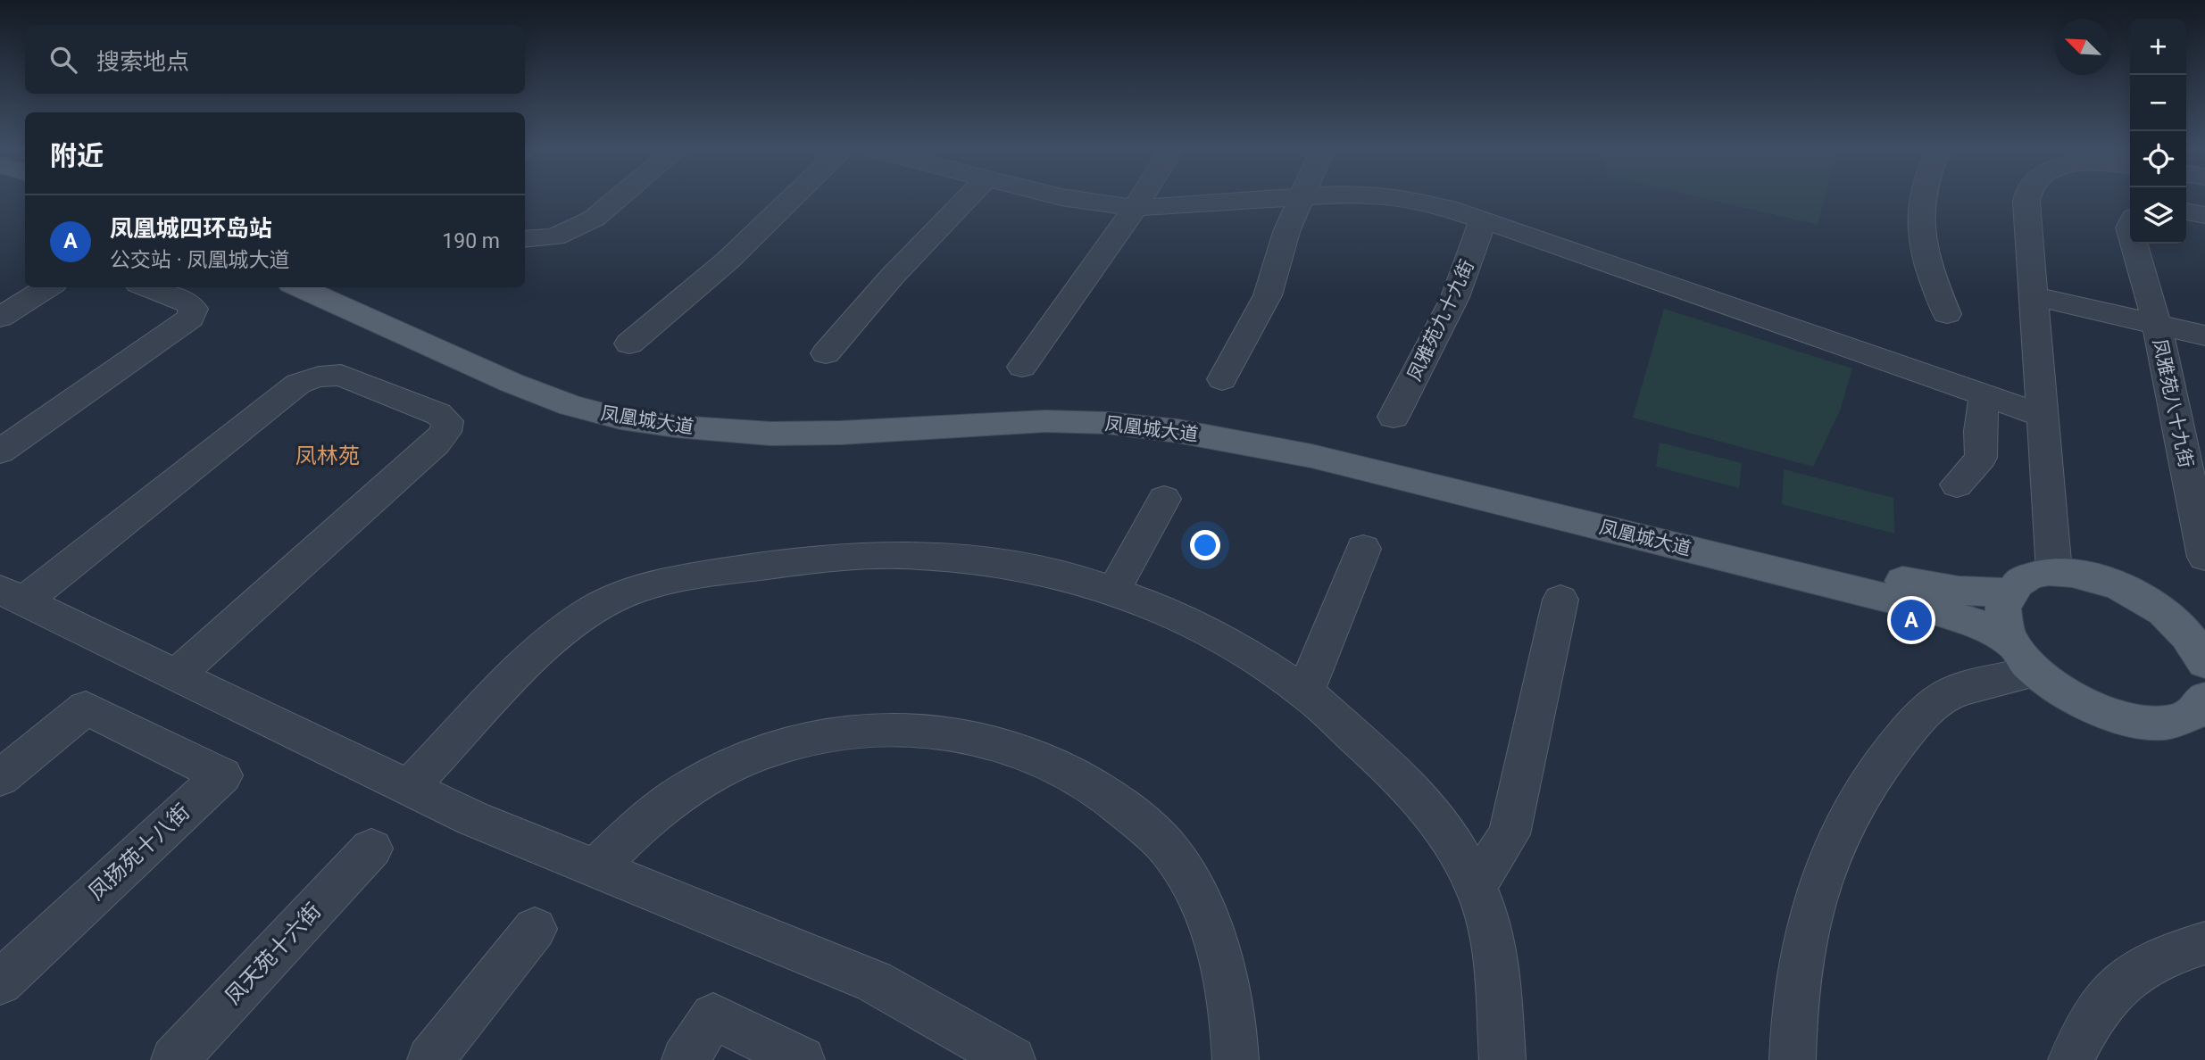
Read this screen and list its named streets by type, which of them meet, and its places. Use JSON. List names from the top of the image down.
{
  "streets": {
    "main road": ["凤凰城大道"],
    "street": [
      "凤雅苑九十九街",
      "凤雅苑八十九街",
      "凤扬苑十八街",
      "凤天苑十六街"
    ]
  },
  "districts": ["凤林苑"],
  "north": "top left",
  "page": {
    "map_buttons": ["+", "−"],
    "search": "搜索地点",
    "heading": "附近",
    "list": [
      {
        "mark": "A",
        "name": "凤凰城四环岛站",
        "note": "公交站 · 凤凰城大道",
        "value": "190 m"
      }
    ],
    "pins": "A"
  }
}
